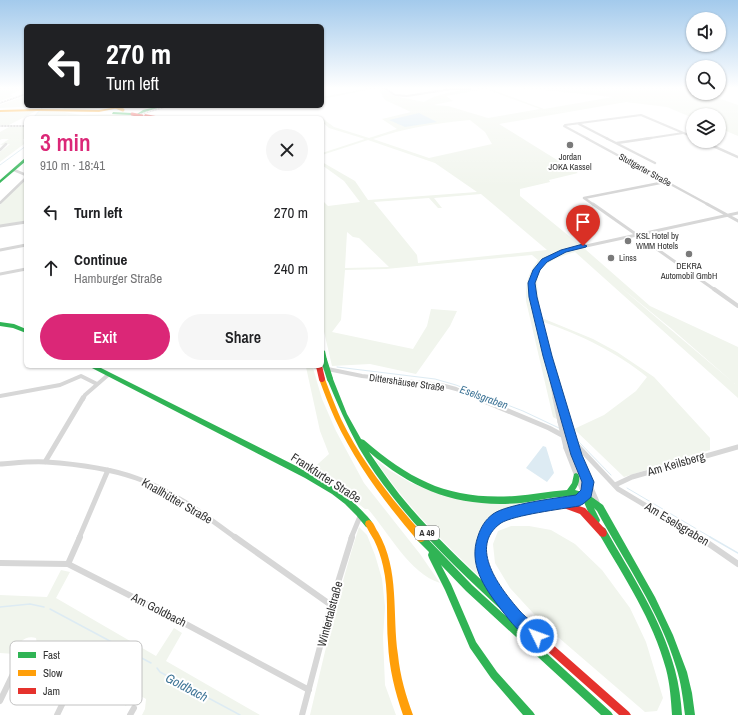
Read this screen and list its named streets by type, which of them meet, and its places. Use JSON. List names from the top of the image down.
{
  "streets": {
    "main road": ["Frankfurter Straße", "A 49"],
    "street": [
      "Stuttgarter Straße",
      "Dittershäuser Straße",
      "Am Keilsberg",
      "Knallhütter Straße",
      "Am Eselsgraben",
      "Am Goldbach",
      "Wintertalstraße"
    ]
  },
  "crossings": [
    ["Dittershäuser Straße", "Am Keilsberg"],
    ["Dittershäuser Straße", "Am Eselsgraben"],
    ["Am Keilsberg", "Am Eselsgraben"],
    ["Frankfurter Straße", "Wintertalstraße"],
    ["Knallhütter Straße", "Wintertalstraße"],
    ["Am Goldbach", "Wintertalstraße"]
  ],
  "water": ["Eselsgraben", "Goldbach"],
  "places": [
    "Jordan JOKA Kassel",
    "KSL Hotel by WMM Hotels",
    "DEKRA Automobil GmbH",
    "Linss"
  ],
  "legend": ["Fast", "Slow", "Jam"],
  "page": {
    "turn": ["270 m", "Turn left"],
    "heading": ["3 min", "910 m · 18:41"],
    "list": [
      {
        "name": "Turn left",
        "value": "270 m"
      },
      {
        "name": "Continue",
        "note": "Hamburger Straße",
        "value": "240 m"
      }
    ],
    "buttons": ["Exit", "Share"]
  }
}
